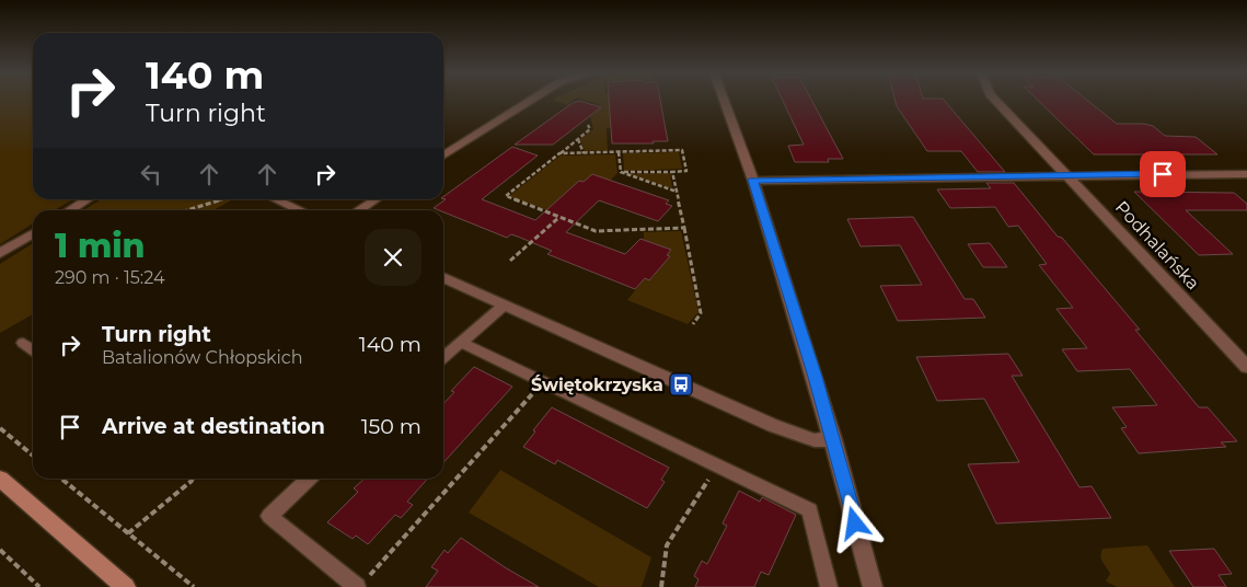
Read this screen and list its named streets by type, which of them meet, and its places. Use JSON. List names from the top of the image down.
{
  "streets": {
    "street": ["Podhalańska"]
  },
  "places": {
    "bus stop": ["Świętokrzyska"]
  },
  "page": {
    "turn": ["140 m", "Turn right"],
    "heading": ["1 min", "290 m · 15:24"],
    "list": [
      {
        "name": "Turn right",
        "note": "Batalionów Chłopskich",
        "value": "140 m"
      },
      {
        "name": "Arrive at destination",
        "value": "150 m"
      }
    ]
  }
}
